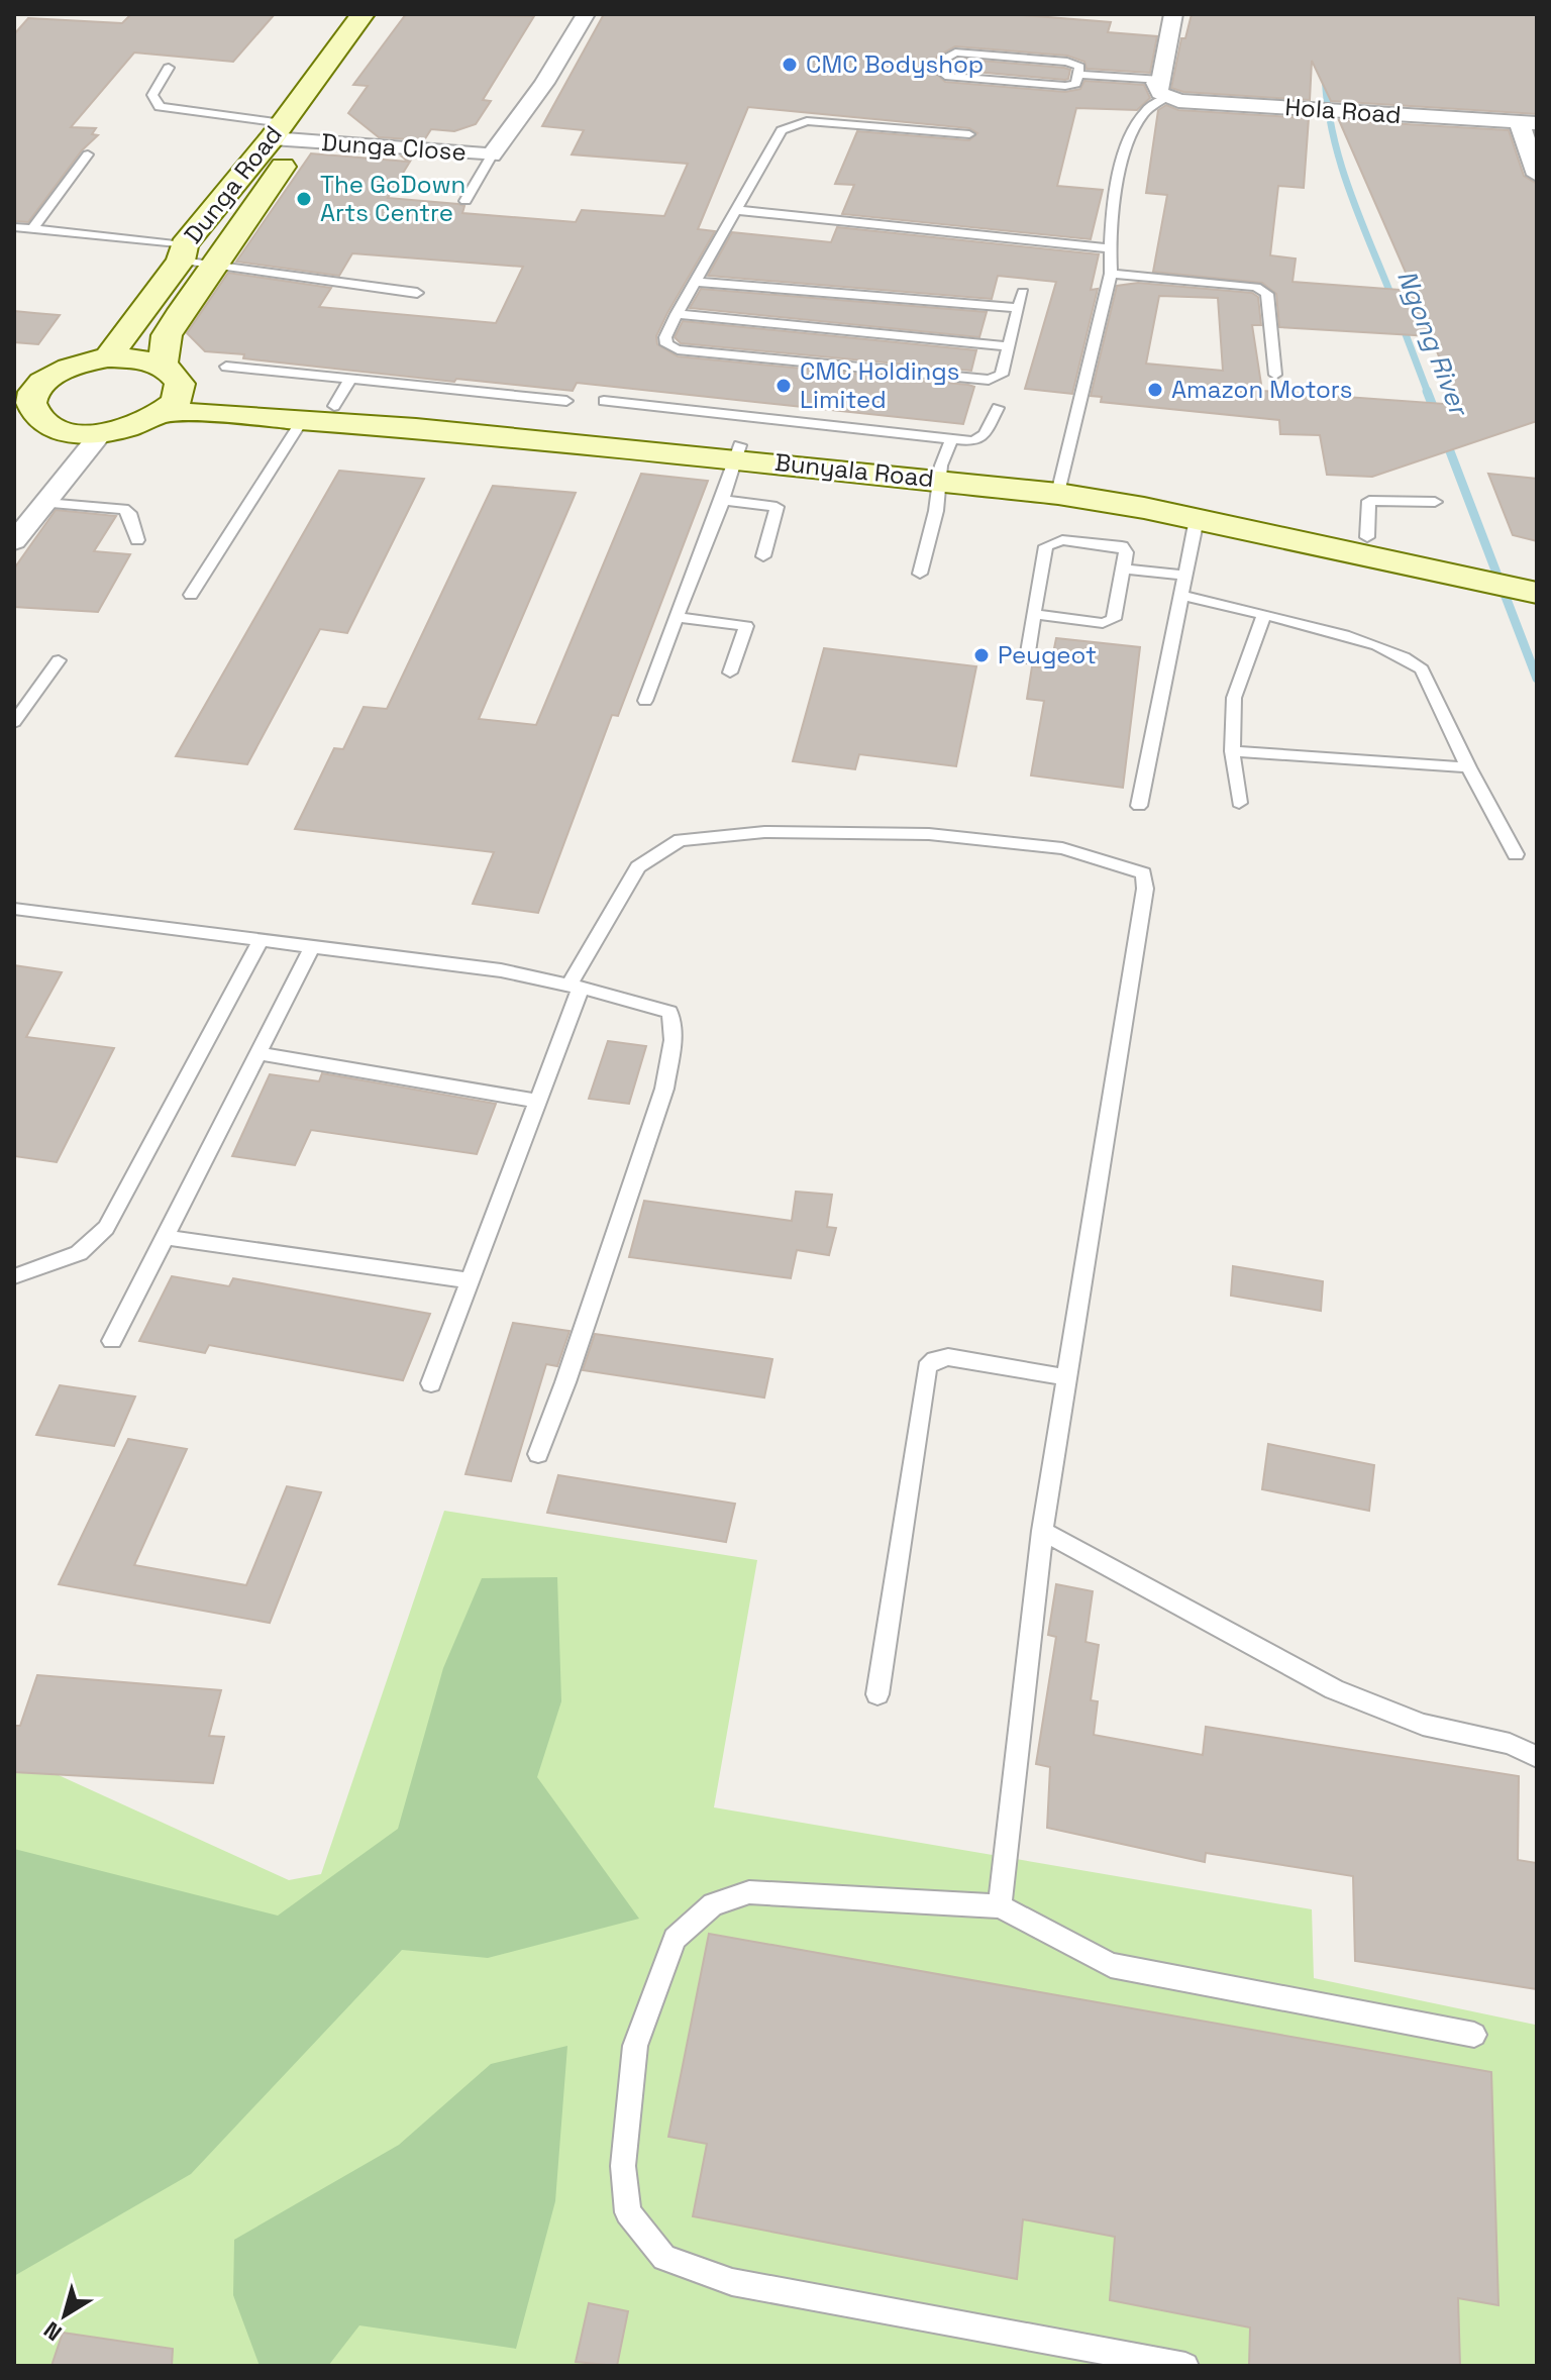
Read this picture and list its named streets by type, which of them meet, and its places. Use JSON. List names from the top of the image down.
{
  "streets": {
    "main road": ["Dunga Road", "Bunyala Road"],
    "street": ["Hola Road", "Dunga Close"]
  },
  "crossings": [
    ["Dunga Close", "Dunga Road"],
    ["Dunga Road", "Bunyala Road"]
  ],
  "water": ["Ngong River"],
  "places": [
    "CMC Bodyshop",
    "The GoDown Arts Centre",
    "CMC Holdings Limited",
    "Amazon Motors",
    "Peugeot"
  ],
  "north": "bottom left"
}
